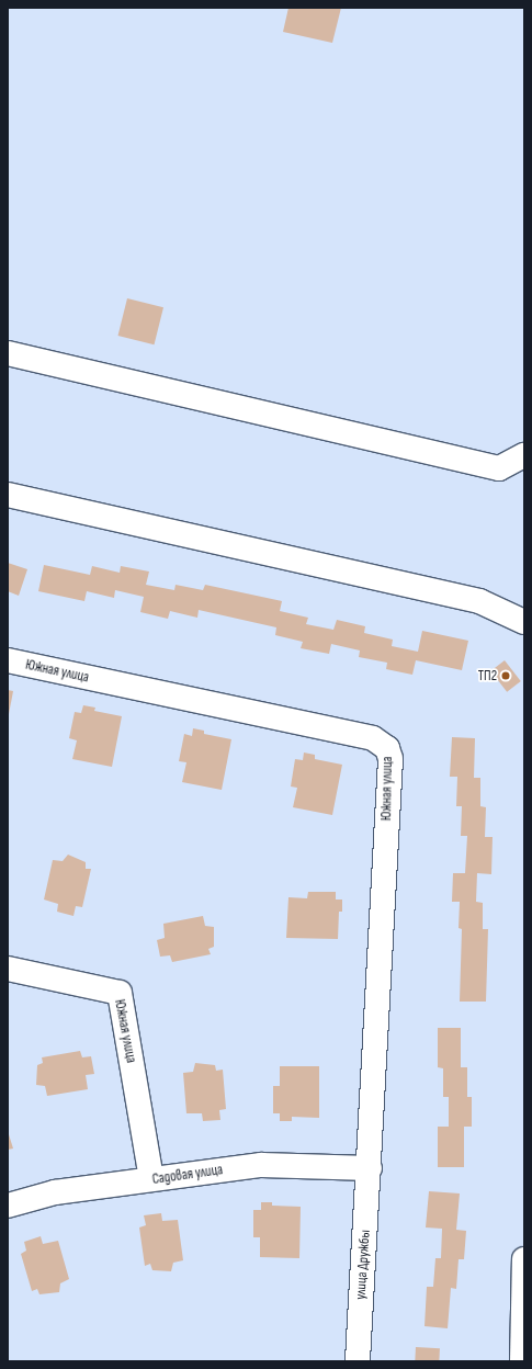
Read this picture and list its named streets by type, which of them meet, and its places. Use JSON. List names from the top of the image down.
{
  "streets": {
    "street": ["Южная улица", "Садовая улица", "улица Дружбы"]
  },
  "crossings": [
    ["Южная улица", "Садовая улица"],
    ["Южная улица", "улица Дружбы"],
    ["Садовая улица", "улица Дружбы"]
  ],
  "places": ["ТП2"]
}
